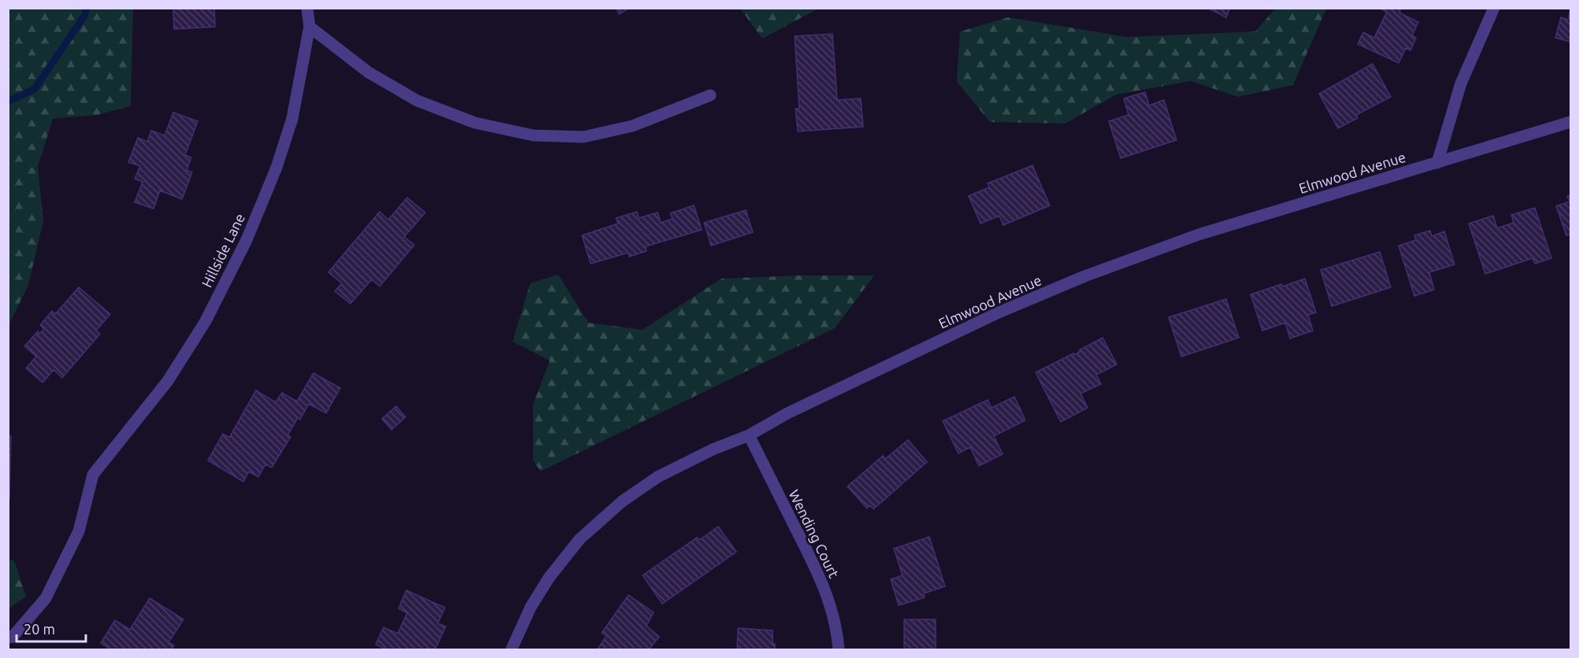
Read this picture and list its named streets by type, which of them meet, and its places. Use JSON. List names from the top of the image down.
{
  "streets": {
    "street": ["Elmwood Avenue", "Hillside Lane", "Wending Court"]
  },
  "crossings": [
    ["Elmwood Avenue", "Wending Court"]
  ],
  "scale_bar": "20 m"
}
